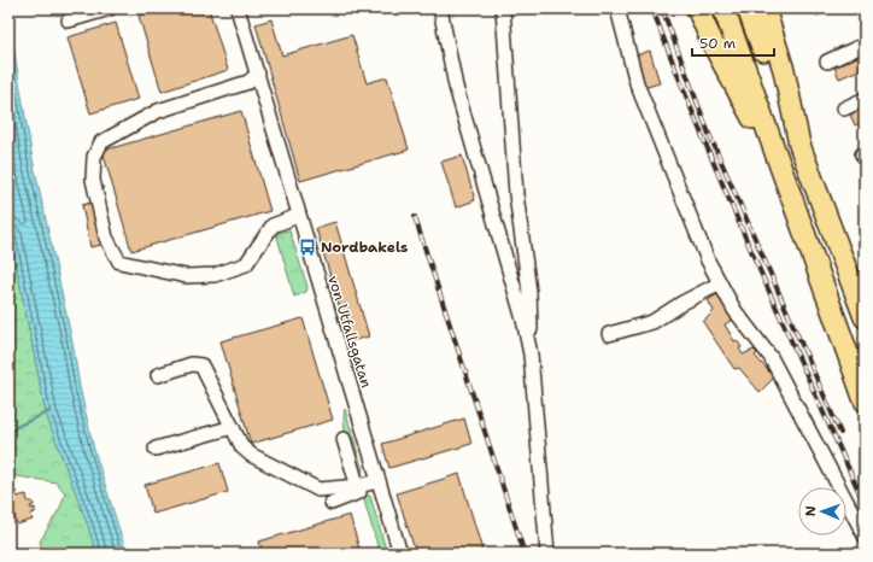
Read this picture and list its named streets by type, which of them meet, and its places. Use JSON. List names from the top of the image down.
{
  "streets": {
    "street": ["von Utfallsgatan"]
  },
  "places": {
    "bus stop": ["Nordbakels"]
  },
  "scale_bar": "50 m",
  "north": "left"
}
